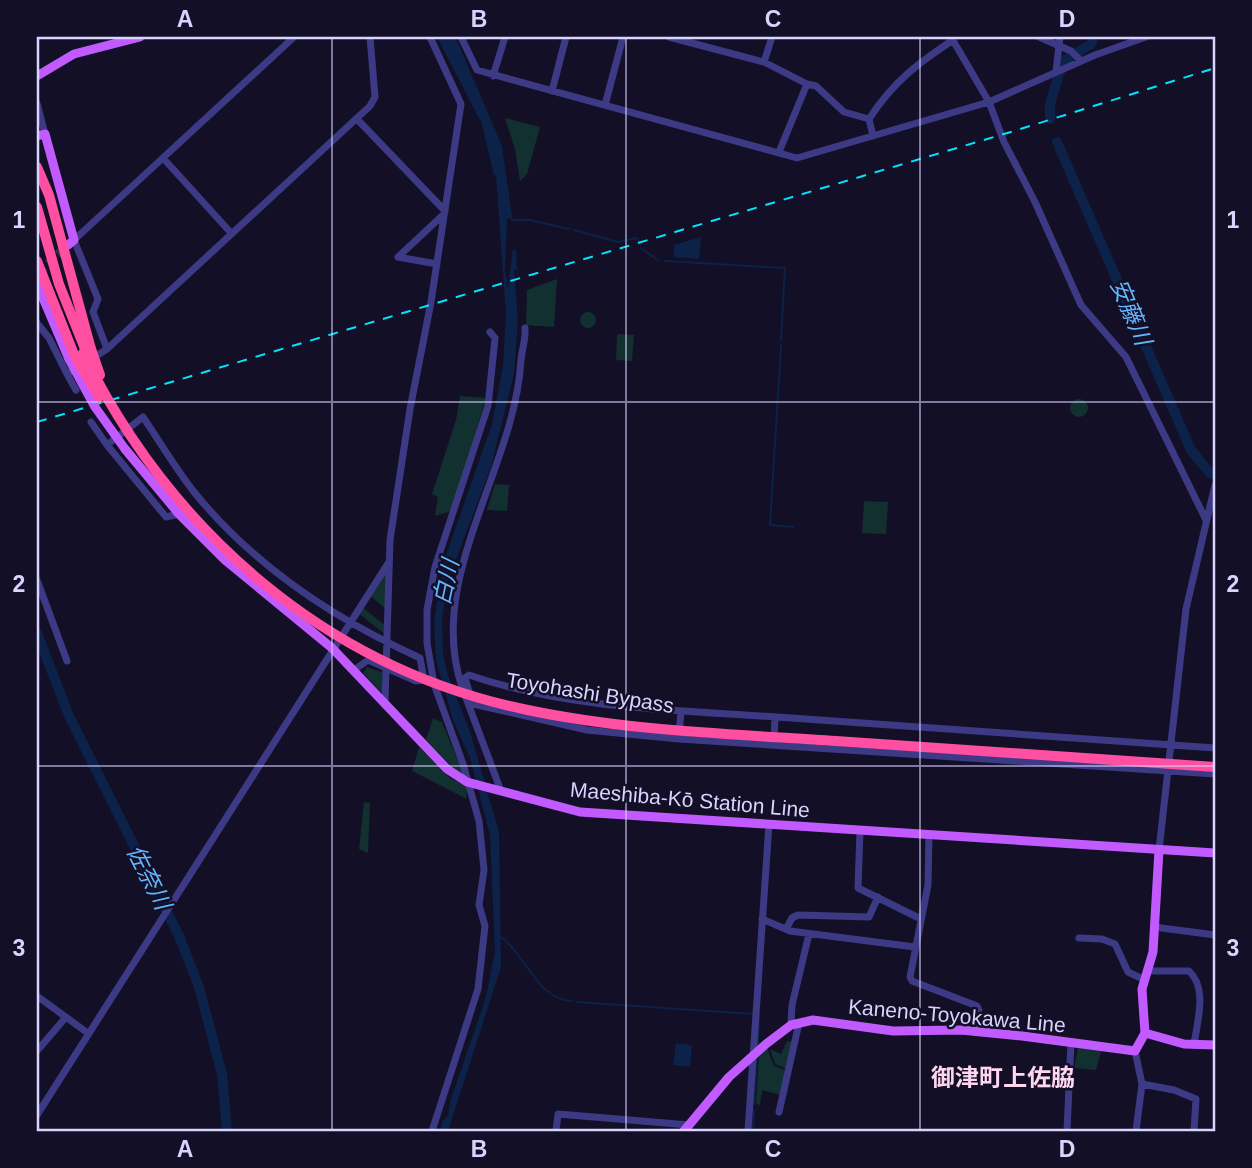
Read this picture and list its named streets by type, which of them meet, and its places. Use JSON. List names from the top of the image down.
{
  "streets": {
    "highway": ["Toyohashi Bypass"],
    "main road": ["Maeshiba-Kō Station Line", "Kaneno-Toyokawa Line"]
  },
  "crossings": [
    ["Toyohashi Bypass", "Maeshiba-Kō Station Line"]
  ],
  "districts": ["御津町上佐脇"],
  "water": ["安藤川", "白川", "佐奈川"],
  "grid": {
    "columns": [
      "A",
      "B",
      "C",
      "D"
    ],
    "rows": ["1", "2", "3"]
  }
}
